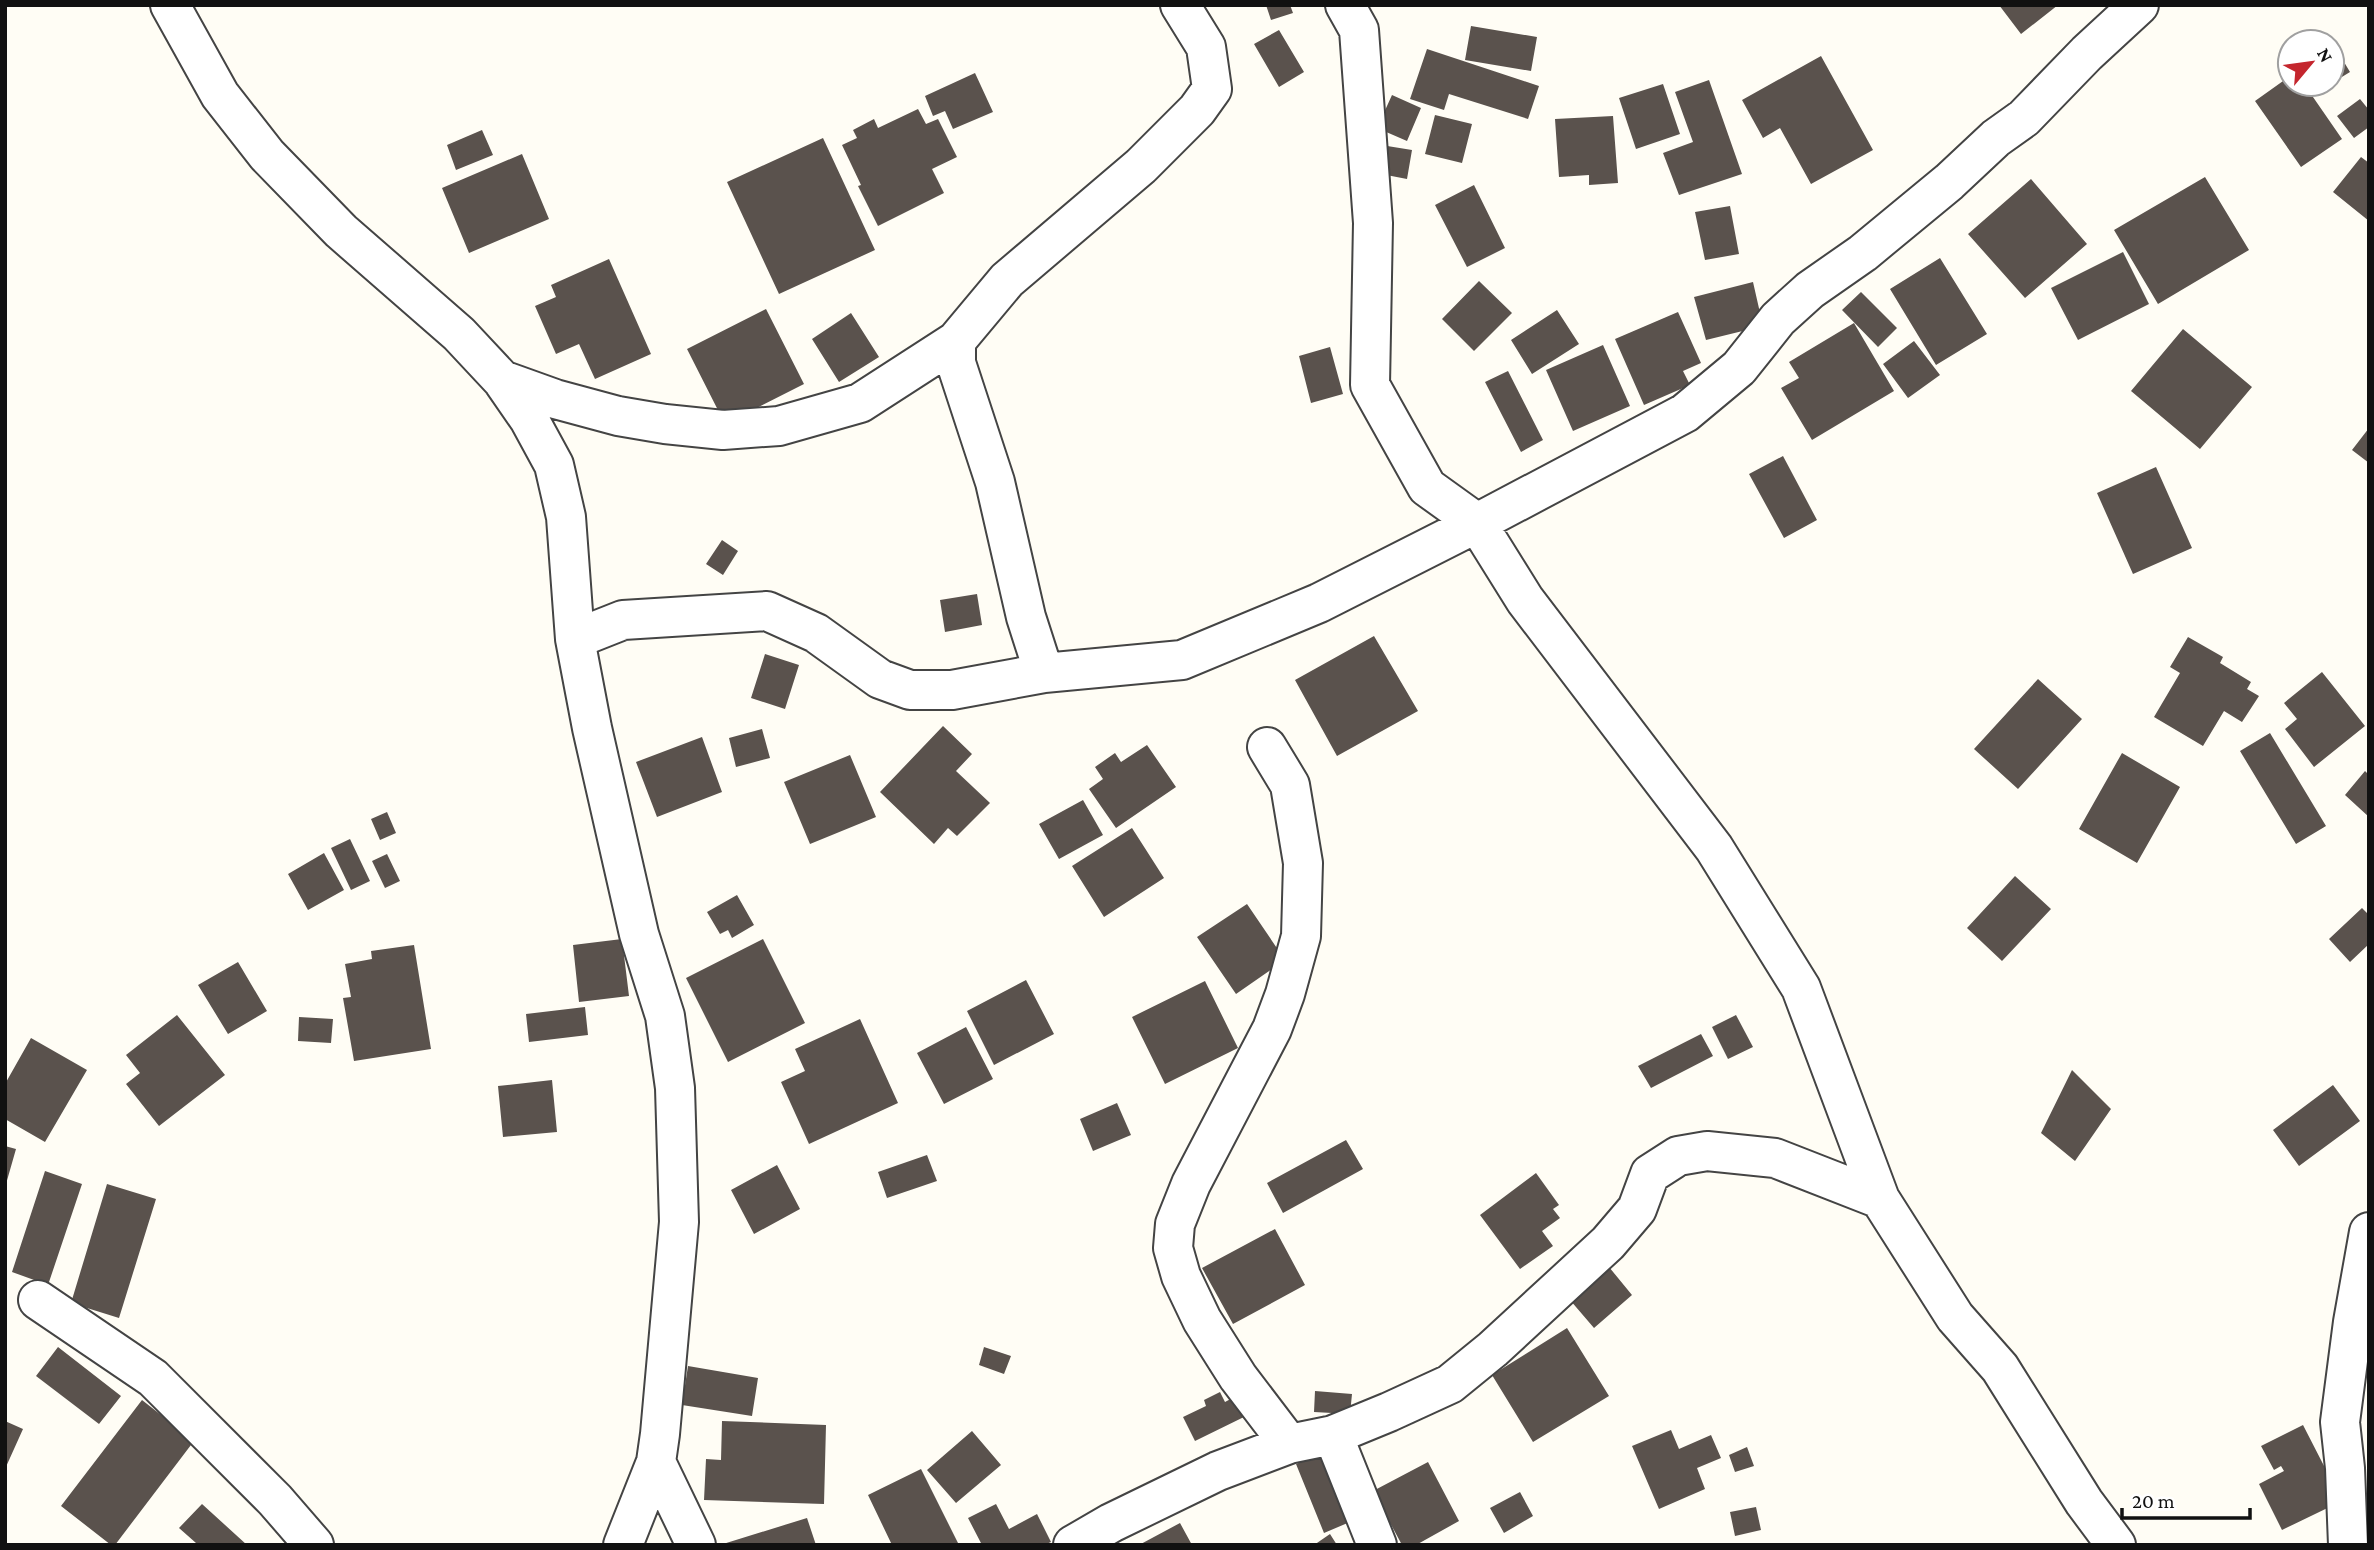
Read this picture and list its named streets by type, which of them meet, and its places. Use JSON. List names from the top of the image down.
{
  "scale_bar": "20 m",
  "north": "top right"
}
